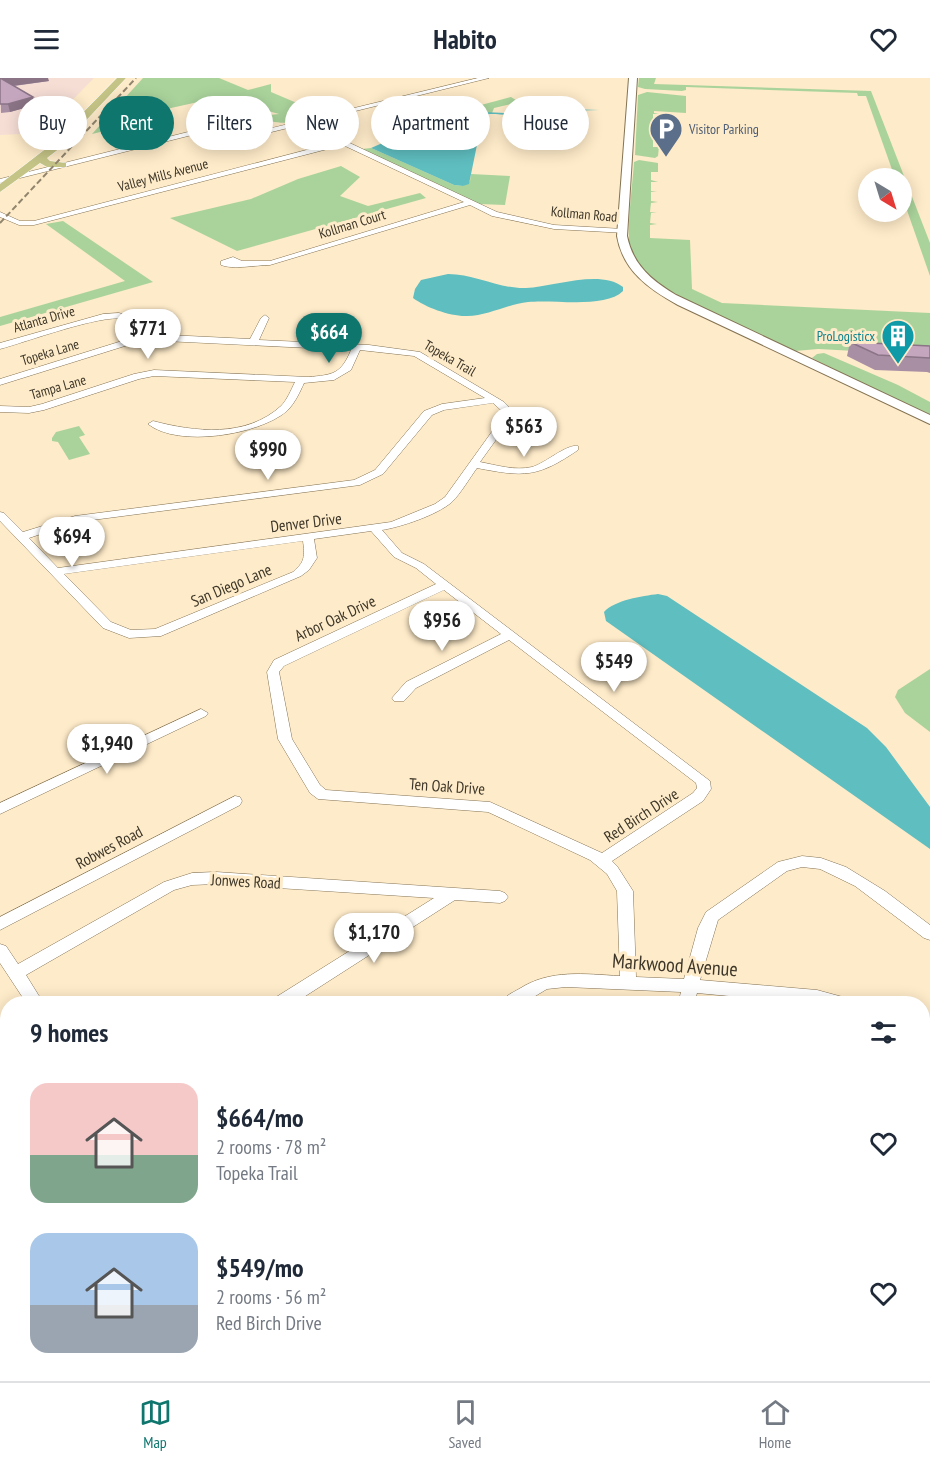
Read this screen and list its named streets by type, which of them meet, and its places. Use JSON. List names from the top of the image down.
{
  "streets": {
    "street": [
      "Valley Mills Avenue",
      "Kollman Road",
      "Kollman Court",
      "Atlanta Drive",
      "Topeka Lane",
      "Topeka Trail",
      "Tampa Lane",
      "Denver Drive",
      "San Diego Lane",
      "Arbor Oak Drive",
      "Ten Oak Drive",
      "Red Birch Drive",
      "Robwes Road",
      "Jonwes Road",
      "Markwood Avenue"
    ]
  },
  "crossings": [
    ["Kollman Road", "Kollman Court"],
    ["Atlanta Drive", "Topeka Lane"],
    ["Atlanta Drive", "Topeka Trail"],
    ["Topeka Lane", "Topeka Trail"],
    ["Topeka Trail", "Tampa Lane"],
    ["Topeka Trail", "Denver Drive"],
    ["Denver Drive", "San Diego Lane"],
    ["Denver Drive", "Red Birch Drive"],
    ["Arbor Oak Drive", "Ten Oak Drive"],
    ["Arbor Oak Drive", "Red Birch Drive"],
    ["Ten Oak Drive", "Red Birch Drive"],
    ["Ten Oak Drive", "Markwood Avenue"]
  ],
  "places": {
    "parking": ["Visitor Parking"],
    "building": ["ProLogisticx"]
  },
  "north": "bottom right",
  "page": {
    "header": "Habito",
    "chip": [
      "Buy",
      "Rent",
      "Filters",
      "New",
      "Apartment",
      "House"
    ],
    "price": [
      "$771",
      "$664",
      "$563",
      "$990",
      "$694",
      "$956",
      "$549",
      "$1,940",
      "$1,170"
    ],
    "heading": "9 homes",
    "list": [
      {
        "name": "$664/mo",
        "note": "2 rooms · 78 m² · Topeka Trail"
      },
      {
        "name": "$549/mo",
        "note": "2 rooms · 56 m² · Red Birch Drive"
      }
    ],
    "tabs": ["Map", "Saved", "Home"]
  }
}
